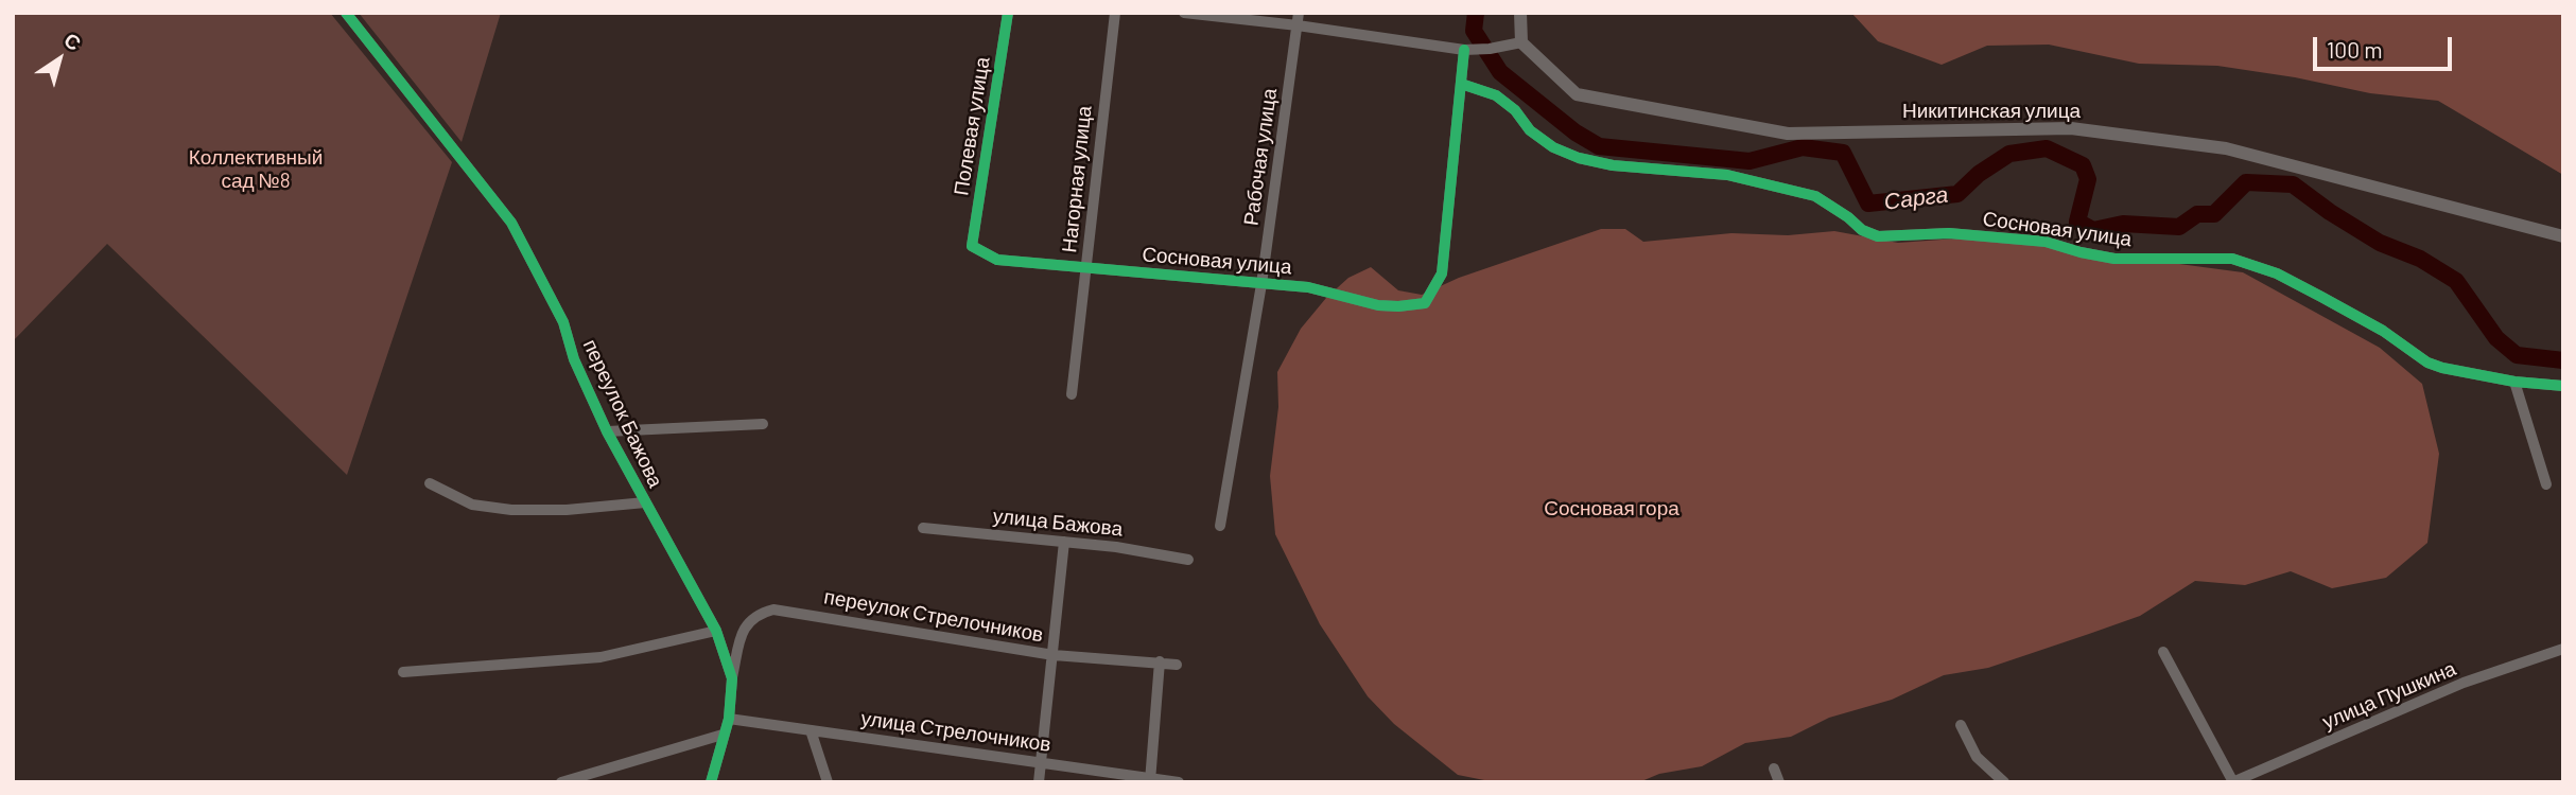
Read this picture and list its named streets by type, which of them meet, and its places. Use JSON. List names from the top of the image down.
{
  "streets": {
    "street": [
      "Никитинская улица",
      "Полевая улица",
      "Рабочая улица",
      "Нагорная улица",
      "Сосновая улица",
      "переулок Бажова",
      "улица Бажова",
      "переулок Стрелочников",
      "улица Пушкина",
      "улица Стрелочников"
    ]
  },
  "crossings": [
    ["Полевая улица", "Сосновая улица"],
    ["Рабочая улица", "Сосновая улица"],
    ["Нагорная улица", "Сосновая улица"],
    ["переулок Стрелочников", "улица Стрелочников"]
  ],
  "water": ["Сарга"],
  "parks": ["Коллективный сад №8", "Сосновая гора"],
  "scale_bar": "100 m",
  "north": "top right"
}
